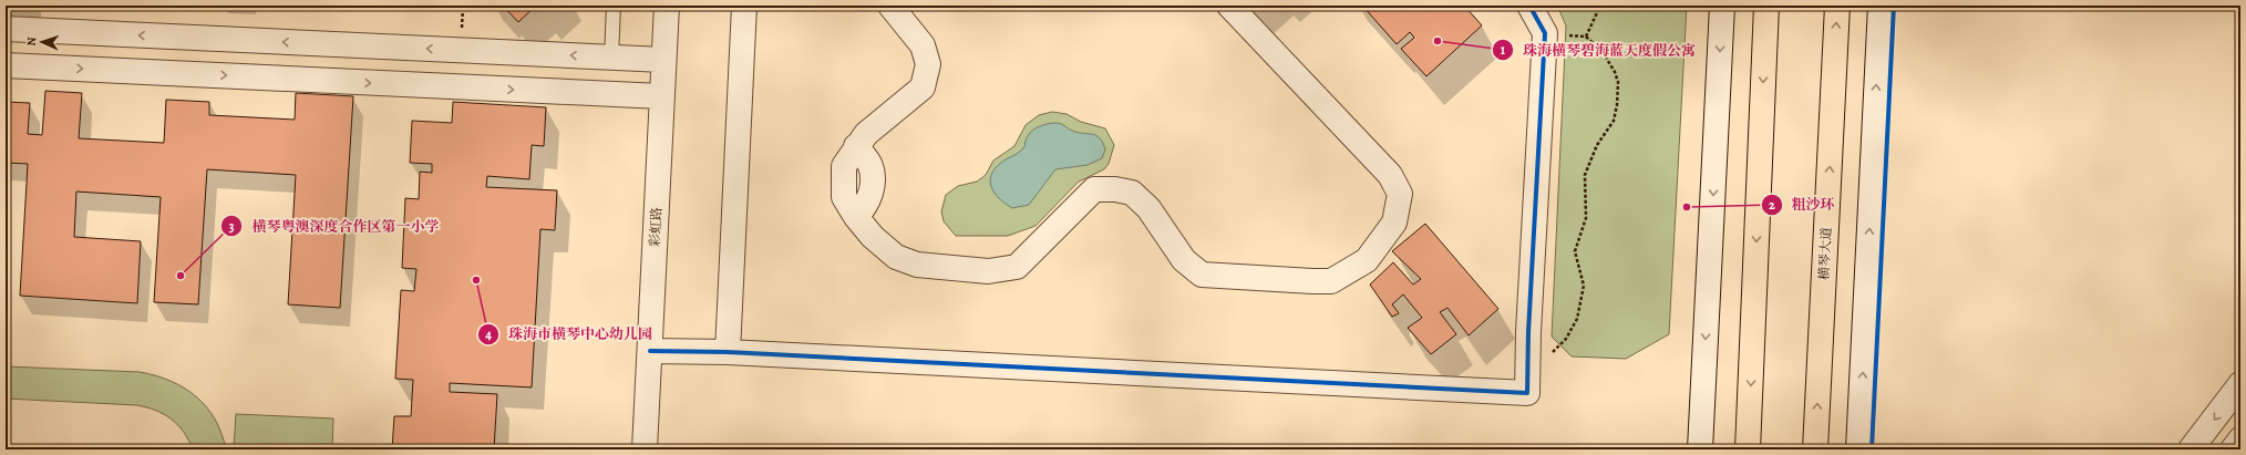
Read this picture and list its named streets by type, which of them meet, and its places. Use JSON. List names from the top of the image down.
{
  "streets": {
    "main road": ["横琴大道"],
    "street": ["彩虹路"]
  },
  "places": [
    "珠海横琴碧海蓝天度假公寓",
    "粗沙环",
    "横琴粤澳深度合作区第一小学",
    "珠海市横琴中心幼儿园"
  ],
  "north": "left"
}
